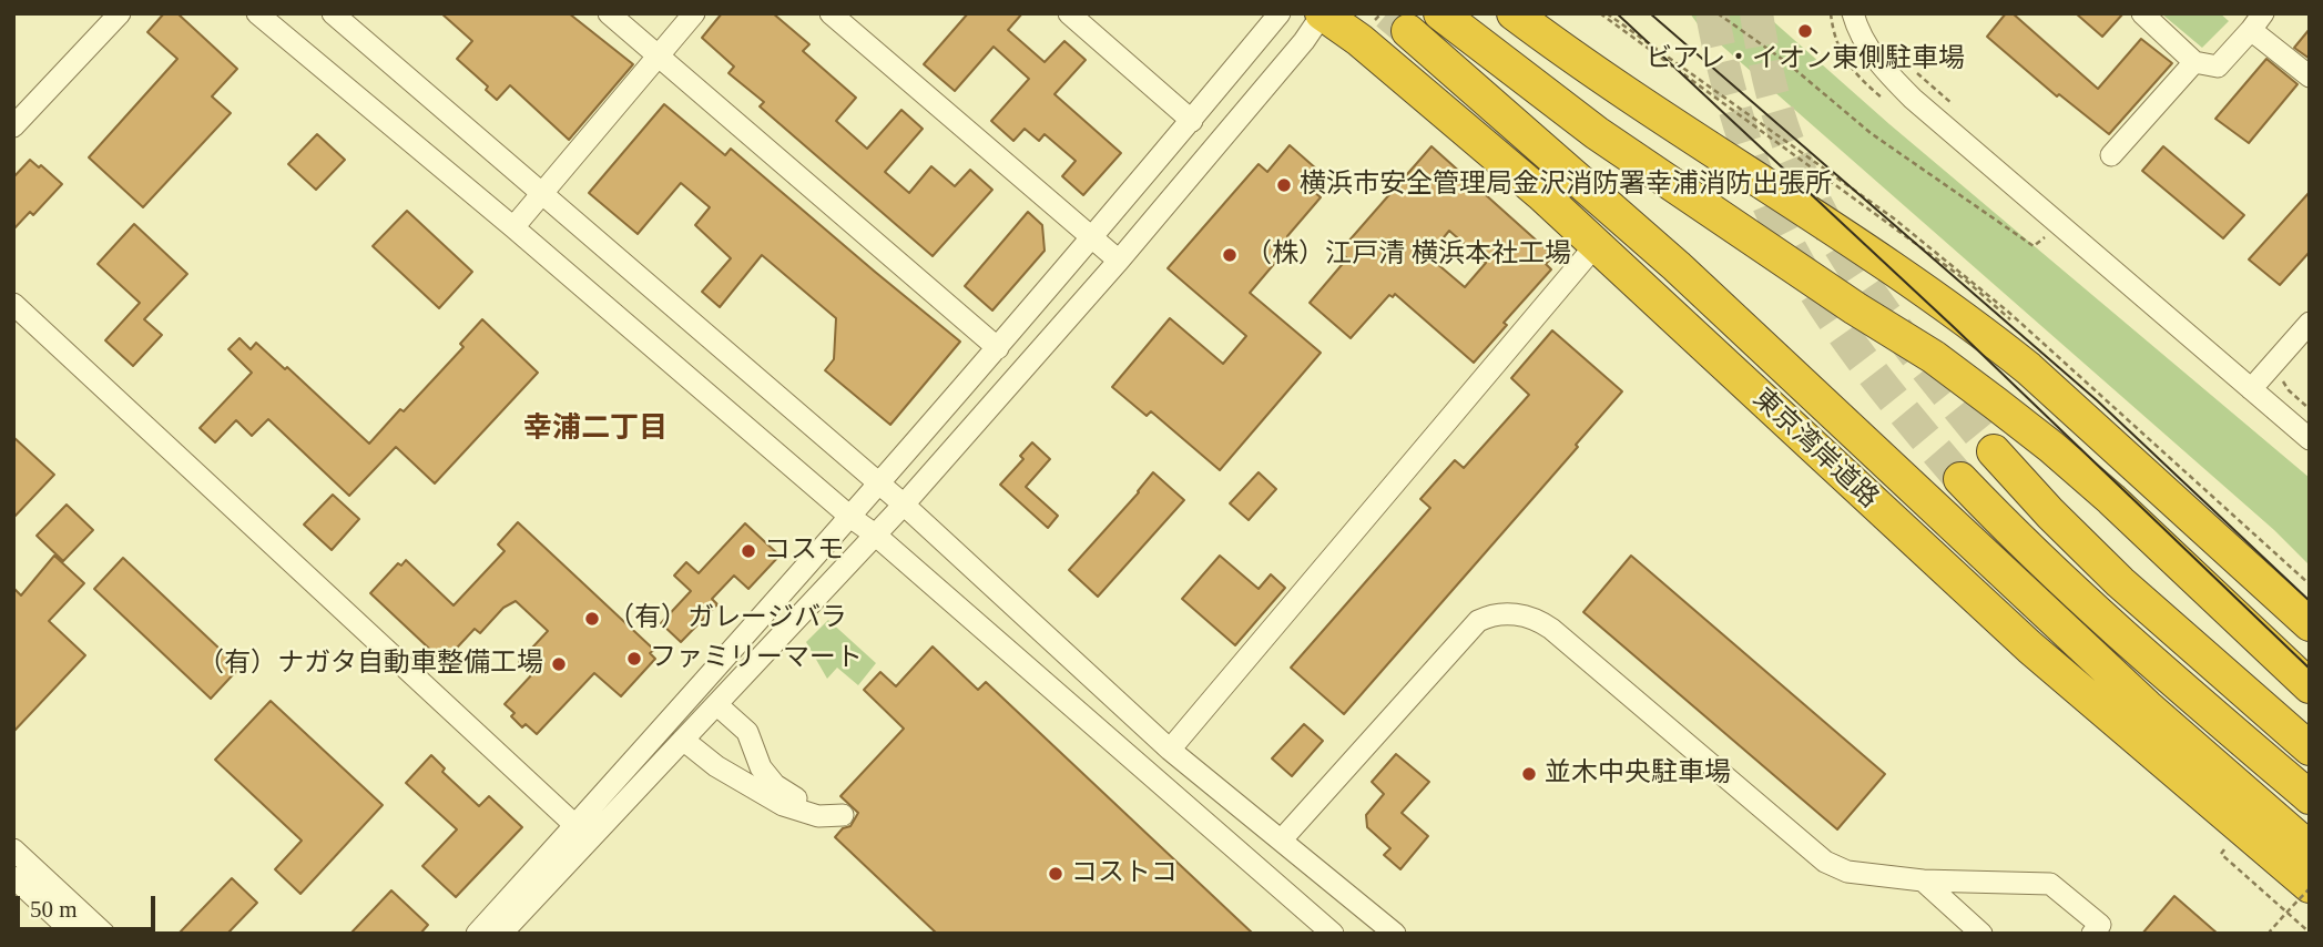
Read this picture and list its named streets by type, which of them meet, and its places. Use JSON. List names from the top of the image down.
{
  "streets": {
    "highway": ["東京湾岸道路"]
  },
  "districts": ["幸浦二丁目"],
  "places": [
    "ビアレ・イオン東側駐車場",
    "横浜市安全管理局金沢消防署幸浦消防出張所",
    "（株）江戸清 横浜本社工場",
    "コスモ",
    "（有）ガレージバラ",
    "ファミリーマート",
    "（有）ナガタ自動車整備工場",
    "並木中央駐車場",
    "コストコ"
  ],
  "scale_bar": "50 m"
}
